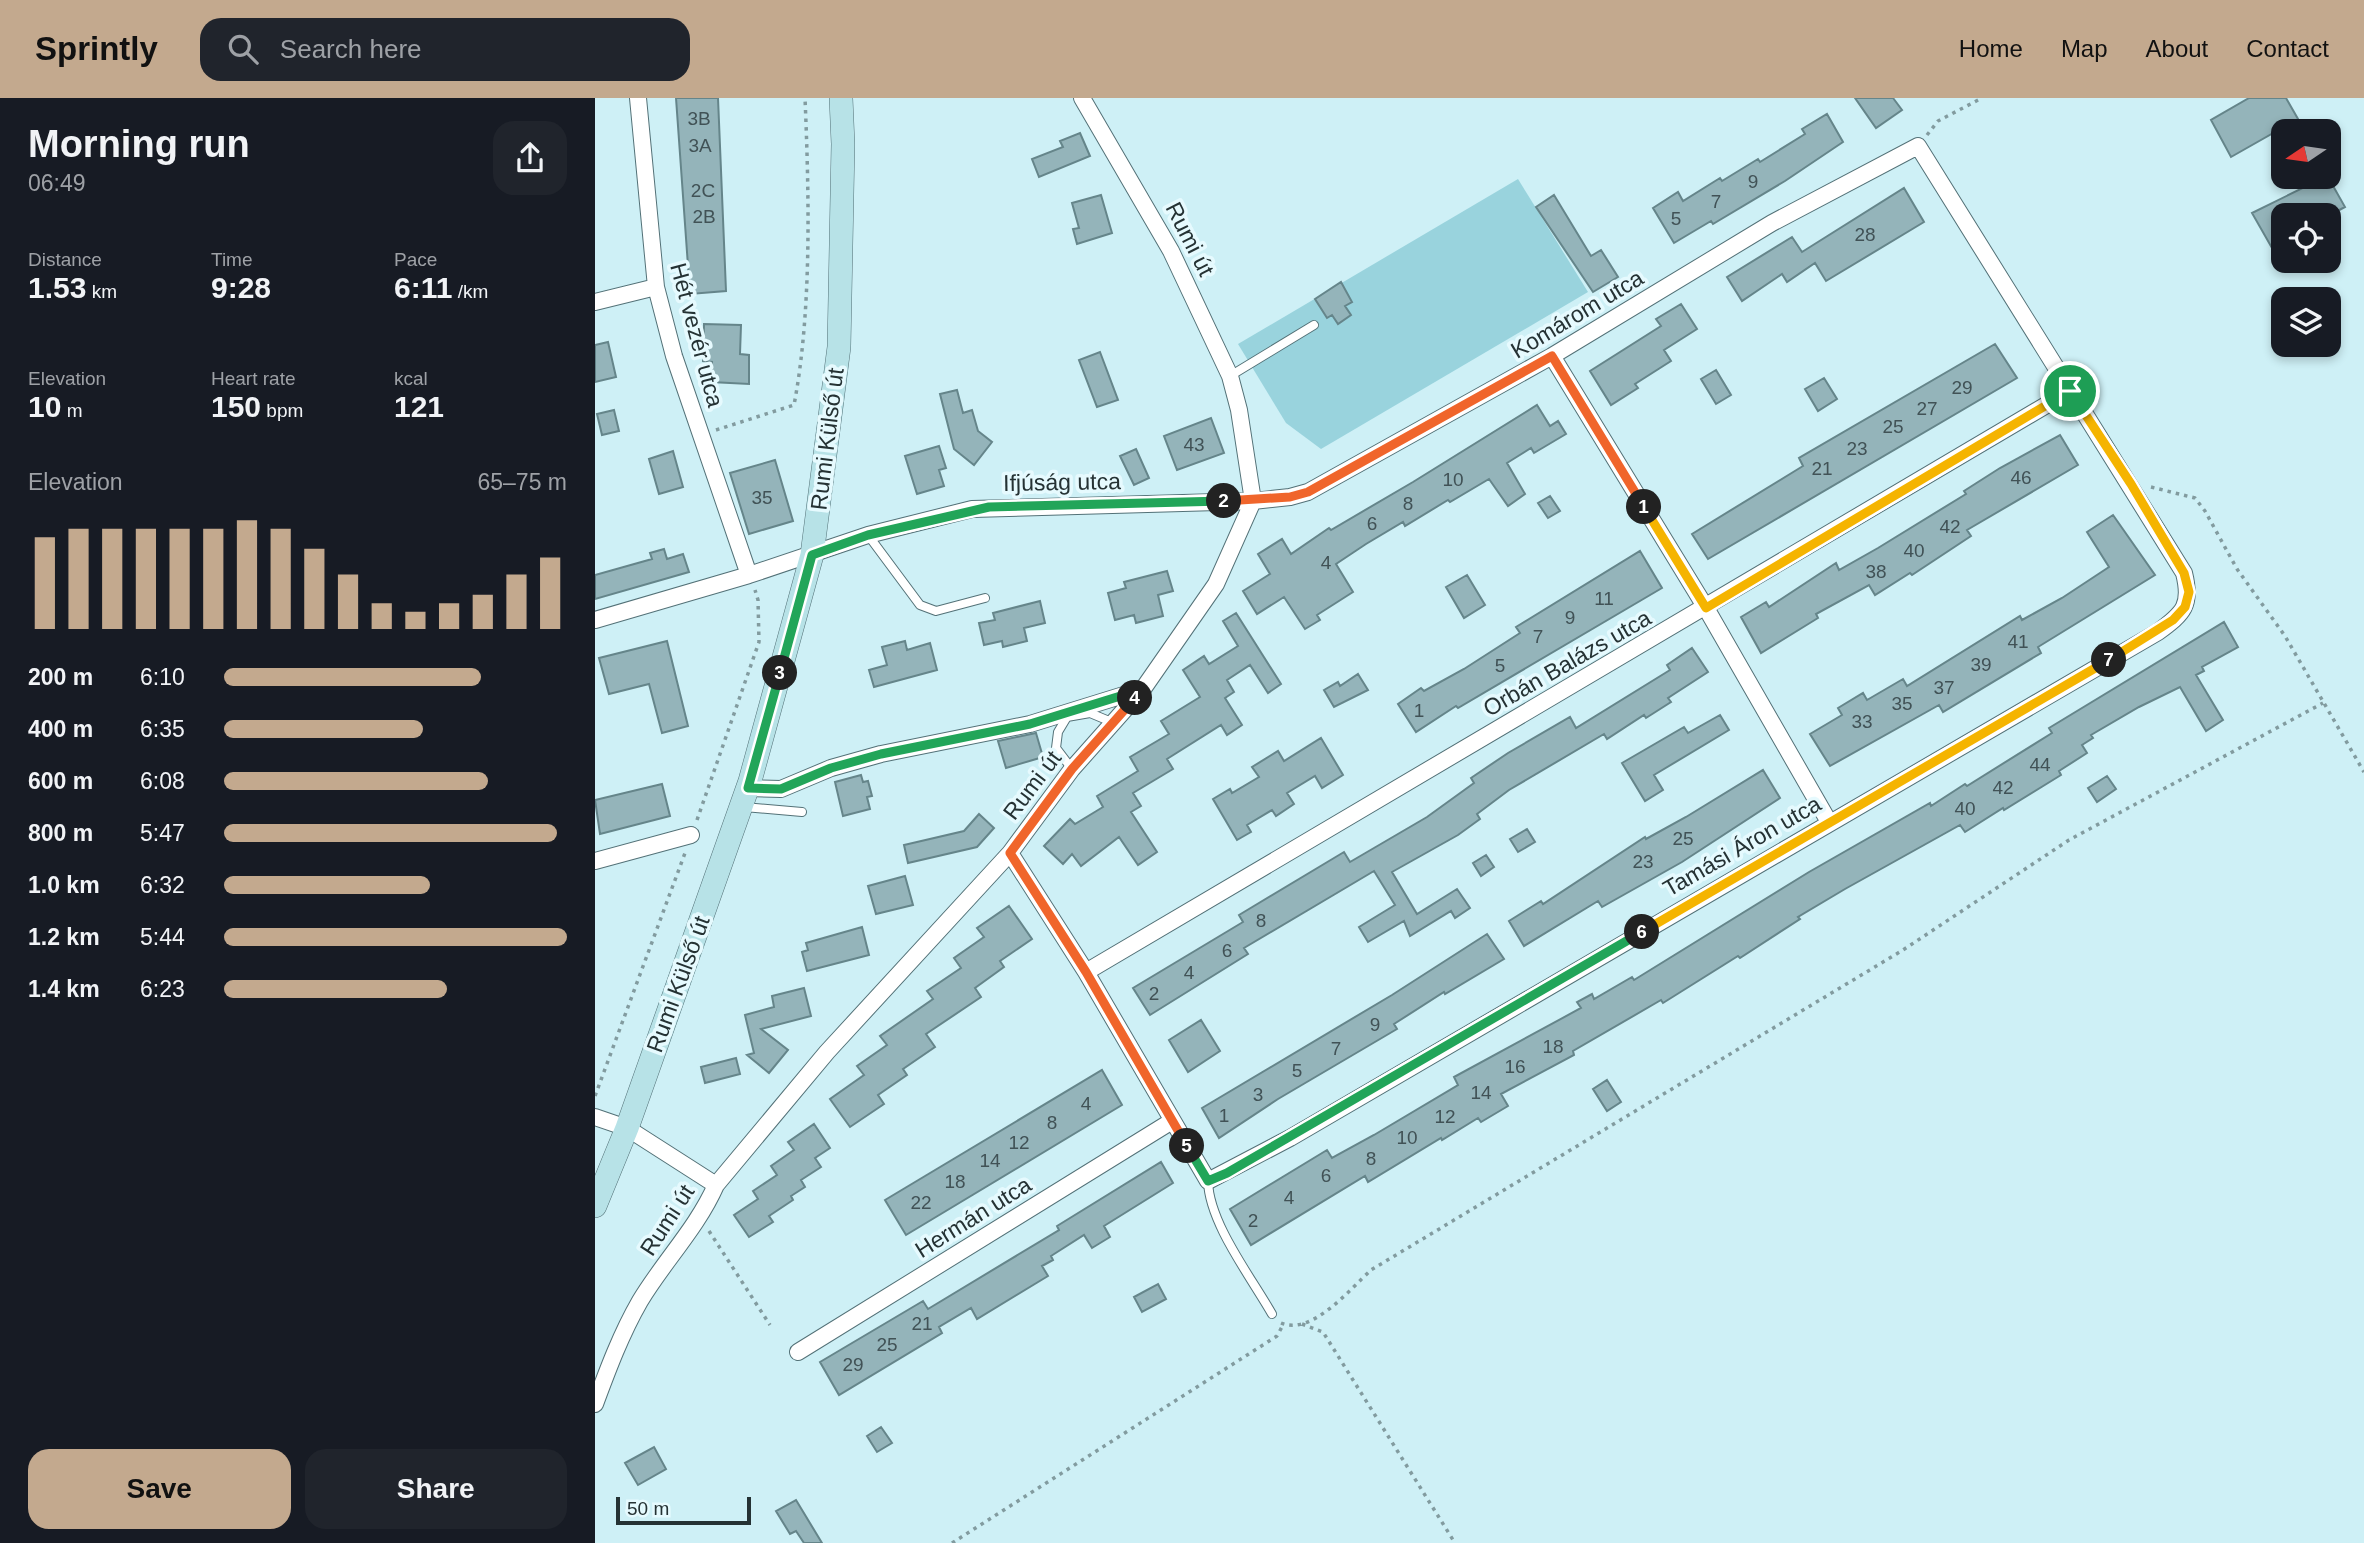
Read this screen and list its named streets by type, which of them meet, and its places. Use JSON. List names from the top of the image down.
{
  "streets": {
    "street": [
      "Rumi út",
      "Komárom utca",
      "Hét vezér utca",
      "Rumi Külső út",
      "Ifjúság utca",
      "Orbán Balázs utca",
      "Tamási Áron utca",
      "Hermán utca"
    ]
  },
  "crossings": [
    ["Rumi út", "Komárom utca"],
    ["Rumi út", "Ifjúság utca"],
    ["Komárom utca", "Ifjúság utca"],
    ["Hét vezér utca", "Ifjúság utca"],
    ["Rumi Külső út", "Ifjúság utca"]
  ],
  "house_numbers": [
    "3B",
    "3A",
    "9",
    "2C",
    "7",
    "2B",
    "5",
    "28",
    "29",
    "27",
    "25",
    "43",
    "23",
    "21",
    "46",
    "10",
    "35",
    "8",
    "6",
    "42",
    "40",
    "4",
    "38",
    "11",
    "9",
    "7",
    "41",
    "39",
    "5",
    "37",
    "35",
    "1",
    "33",
    "44",
    "42",
    "40",
    "25",
    "23",
    "8",
    "6",
    "4",
    "2",
    "9",
    "18",
    "7",
    "16",
    "5",
    "14",
    "3",
    "4",
    "1",
    "12",
    "8",
    "10",
    "12",
    "8",
    "14",
    "6",
    "18",
    "4",
    "22",
    "2",
    "21",
    "25",
    "29"
  ],
  "scale_bar": "50 m",
  "north": "left",
  "page": {
    "header": "Sprintly",
    "search": "Search here",
    "nav": [
      "Home",
      "Map",
      "About",
      "Contact"
    ],
    "heading": ["Morning run", "06:49"],
    "stats": [
      ["Distance", "1.53 km"],
      ["Time", "9:28"],
      ["Pace", "6:11 /km"],
      ["Elevation", "10 m"],
      ["Heart rate", "150 bpm"],
      ["kcal", "121"]
    ],
    "chart": ["Elevation", "65–75 m"],
    "pins": [
      "2",
      "1",
      "7",
      "3",
      "4",
      "6",
      "5"
    ],
    "list": [
      {
        "name": "200 m",
        "note": "6:10"
      },
      {
        "name": "400 m",
        "note": "6:35"
      },
      {
        "name": "600 m",
        "note": "6:08"
      },
      {
        "name": "800 m",
        "note": "5:47"
      },
      {
        "name": "1.0 km",
        "note": "6:32"
      },
      {
        "name": "1.2 km",
        "note": "5:44"
      },
      {
        "name": "1.4 km",
        "note": "6:23"
      }
    ],
    "buttons": ["Save", "Share"],
    "scale": "50 m"
  }
}
